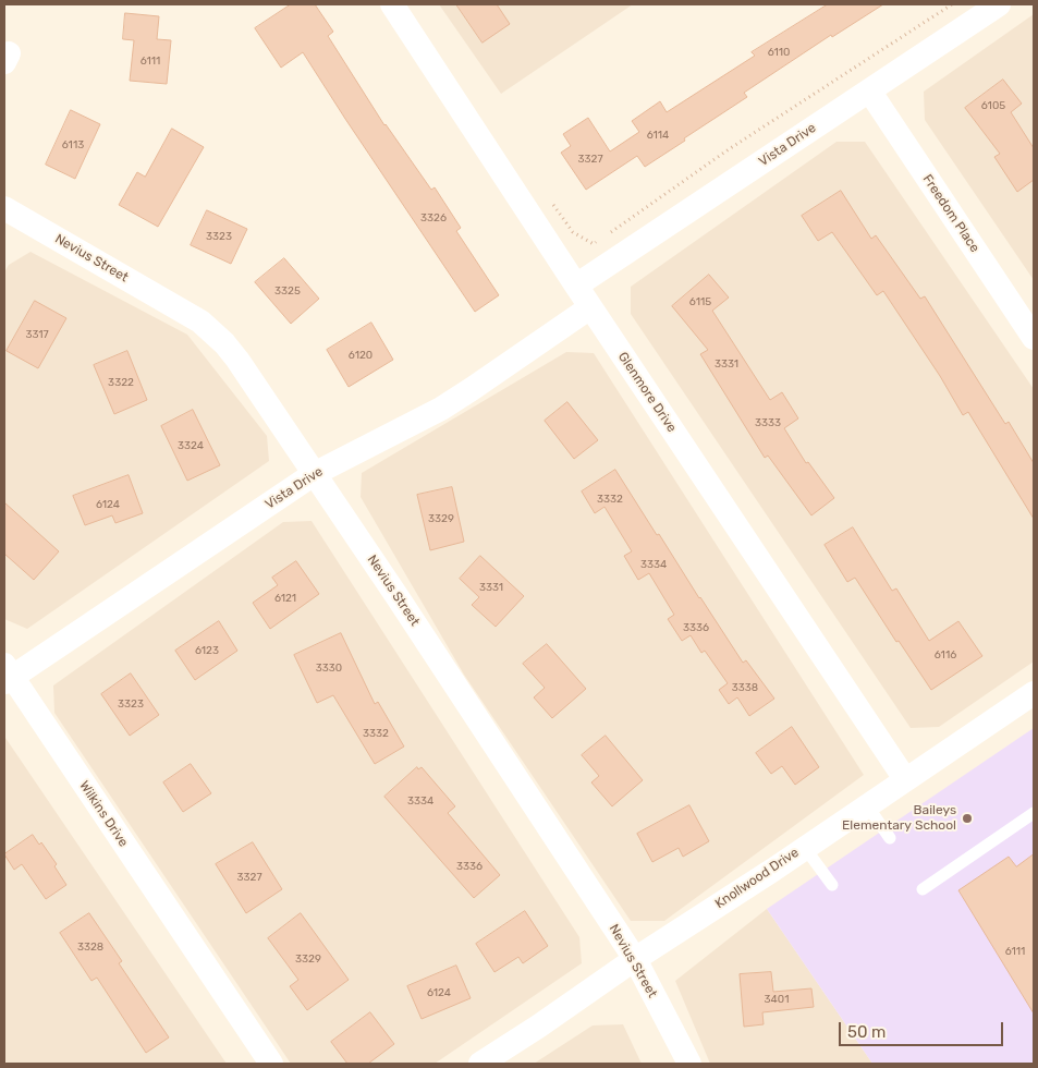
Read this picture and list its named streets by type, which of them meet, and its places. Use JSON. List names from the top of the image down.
{
  "streets": {
    "street": [
      "Vista Drive",
      "Freedom Place",
      "Nevius Street",
      "Glenmore Drive",
      "Wilkins Drive",
      "Knollwood Drive"
    ]
  },
  "crossings": [
    ["Vista Drive", "Freedom Place"],
    ["Vista Drive", "Nevius Street"],
    ["Vista Drive", "Glenmore Drive"],
    ["Vista Drive", "Wilkins Drive"],
    ["Nevius Street", "Knollwood Drive"],
    ["Glenmore Drive", "Knollwood Drive"]
  ],
  "places": ["Baileys Elementary School"],
  "house_numbers": [
    "6110",
    "6111",
    "6105",
    "6114",
    "6113",
    "3327",
    "3326",
    "3323",
    "3325",
    "6115",
    "3317",
    "6120",
    "3331",
    "3322",
    "3333",
    "3324",
    "3332",
    "6124",
    "3329",
    "3334",
    "3331",
    "6121",
    "3336",
    "6123",
    "6116",
    "3330",
    "3338",
    "3323",
    "3332",
    "3334",
    "3336",
    "3327",
    "3328",
    "6111",
    "3329",
    "6124",
    "3401"
  ],
  "scale_bar": "50 m"
}
